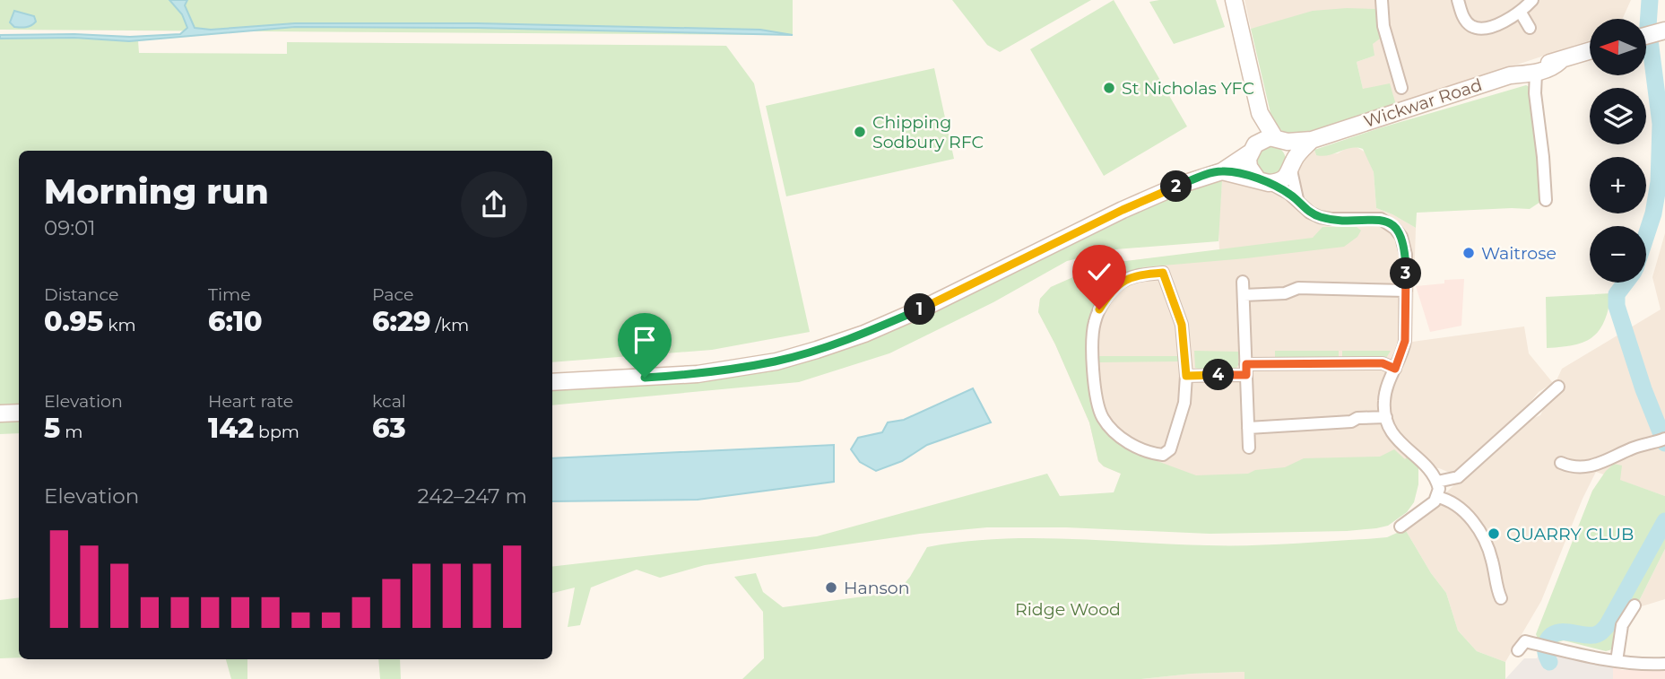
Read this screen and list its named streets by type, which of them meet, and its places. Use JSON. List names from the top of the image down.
{
  "streets": {
    "main road": ["Wickwar Road"]
  },
  "parks": ["Ridge Wood"],
  "places": [
    "St Nicholas YFC",
    "Chipping Sodbury RFC",
    "Waitrose",
    "QUARRY CLUB",
    "Hanson"
  ],
  "north": "left",
  "page": {
    "map_buttons": ["+", "−"],
    "heading": ["Morning run", "09:01"],
    "pins": [
      "2",
      "3",
      "1",
      "4"
    ],
    "stats": [
      ["Distance", "0.95 km"],
      ["Time", "6:10"],
      ["Pace", "6:29 /km"],
      ["Elevation", "5 m"],
      ["Heart rate", "142 bpm"],
      ["kcal", "63"]
    ],
    "chart": ["Elevation", "242–247 m"]
  }
}
